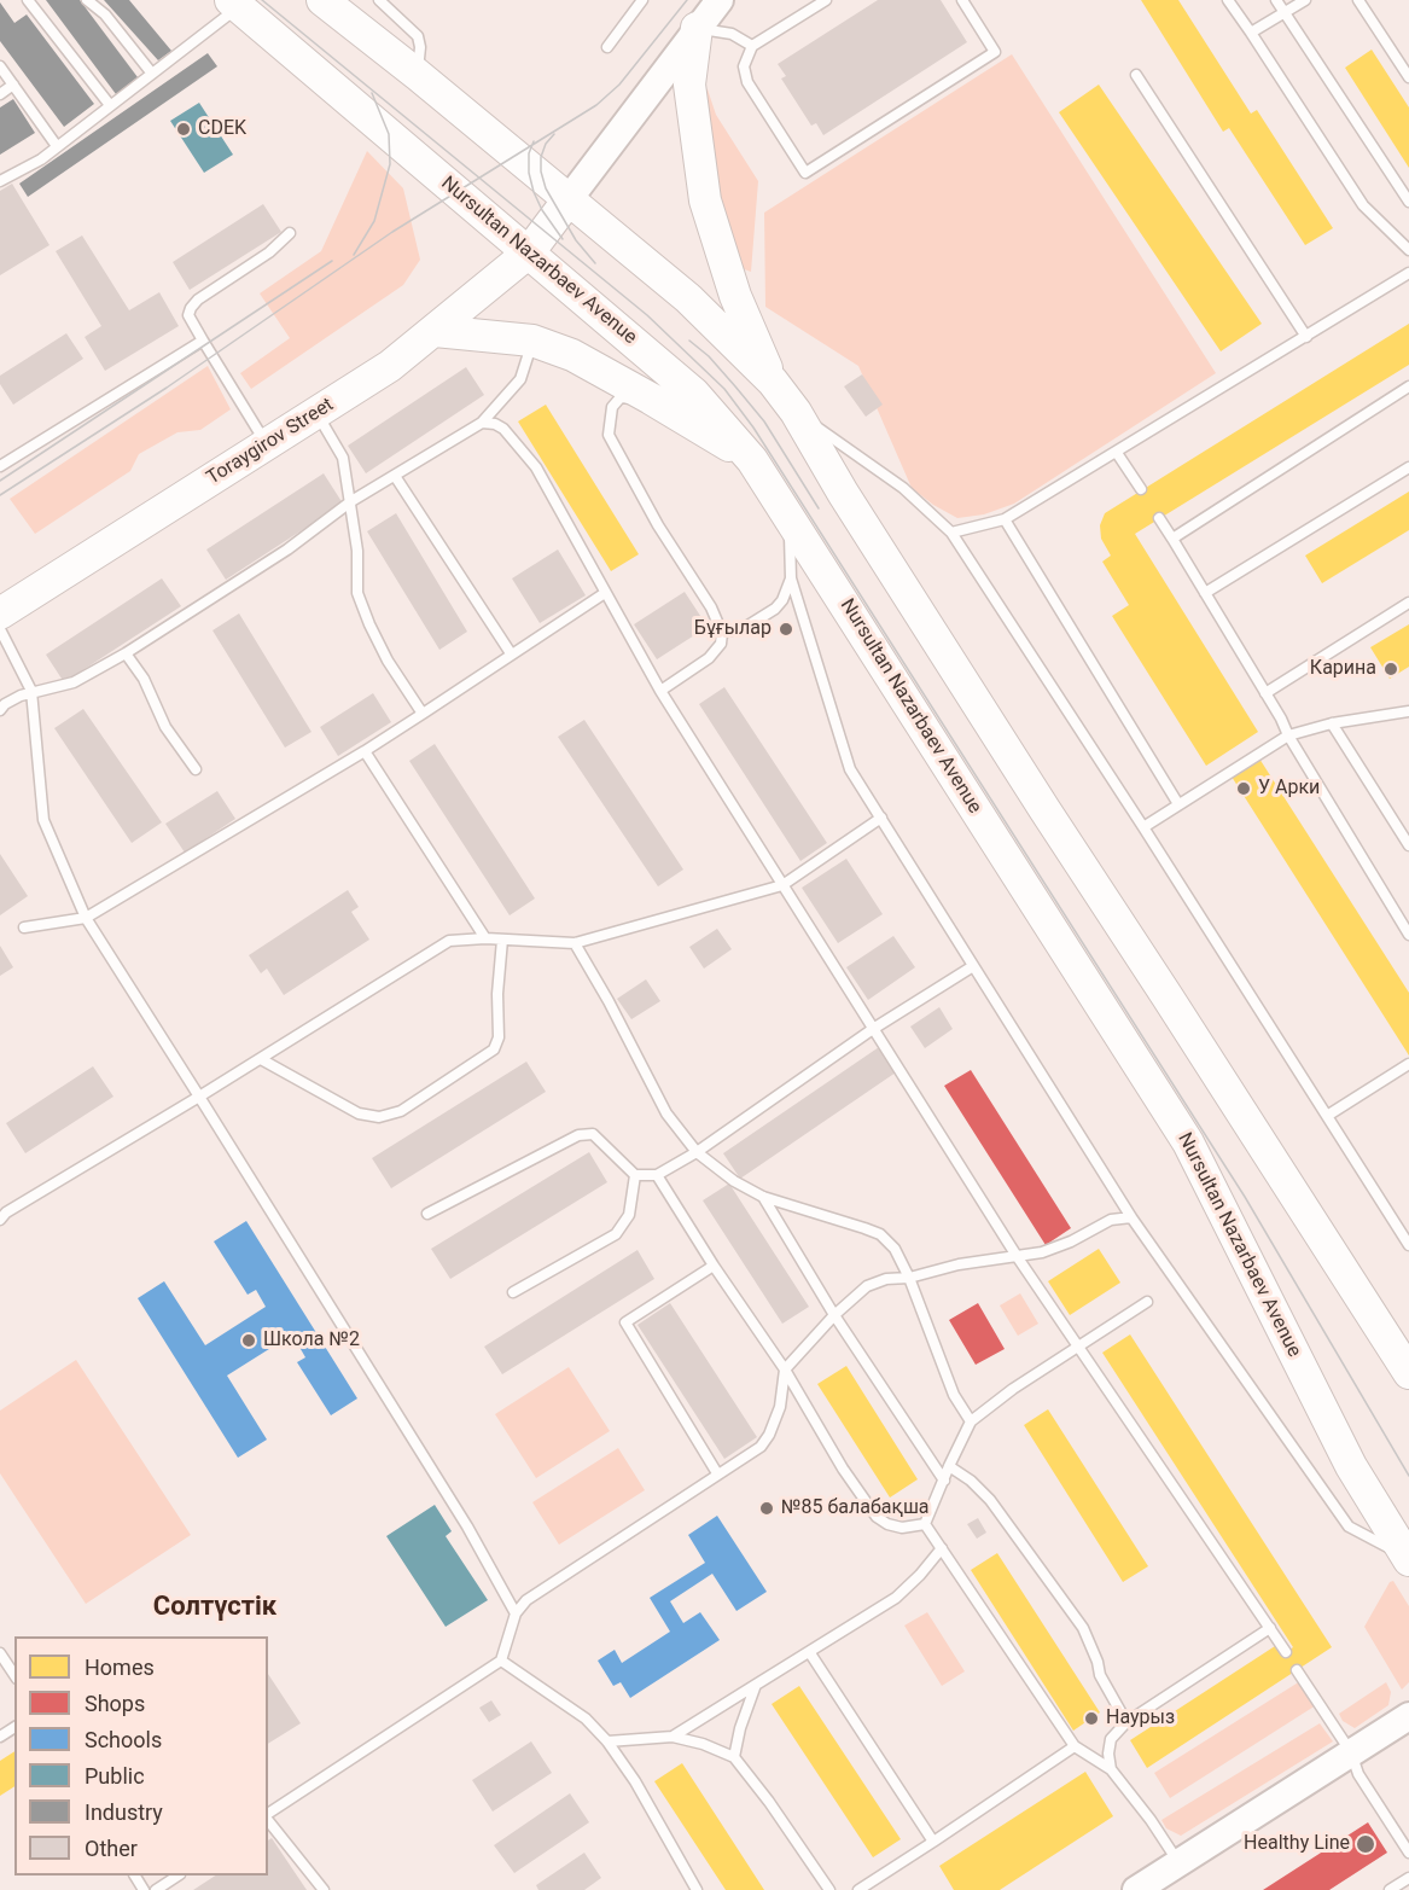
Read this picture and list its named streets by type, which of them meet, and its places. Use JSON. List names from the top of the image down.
{
  "streets": {
    "main road": ["Nursultan Nazarbaev Avenue", "Toraygirov Street"]
  },
  "crossings": [
    ["Nursultan Nazarbaev Avenue", "Toraygirov Street"]
  ],
  "districts": ["Солтүстік"],
  "places": [
    "CDEK",
    "Бұғылар",
    "Карина",
    "У Арки",
    "Школа №2",
    "№85 балабақша",
    "Наурыз",
    "Healthy Line"
  ],
  "legend": [
    "Homes",
    "Shops",
    "Schools",
    "Public",
    "Industry",
    "Other"
  ]
}
